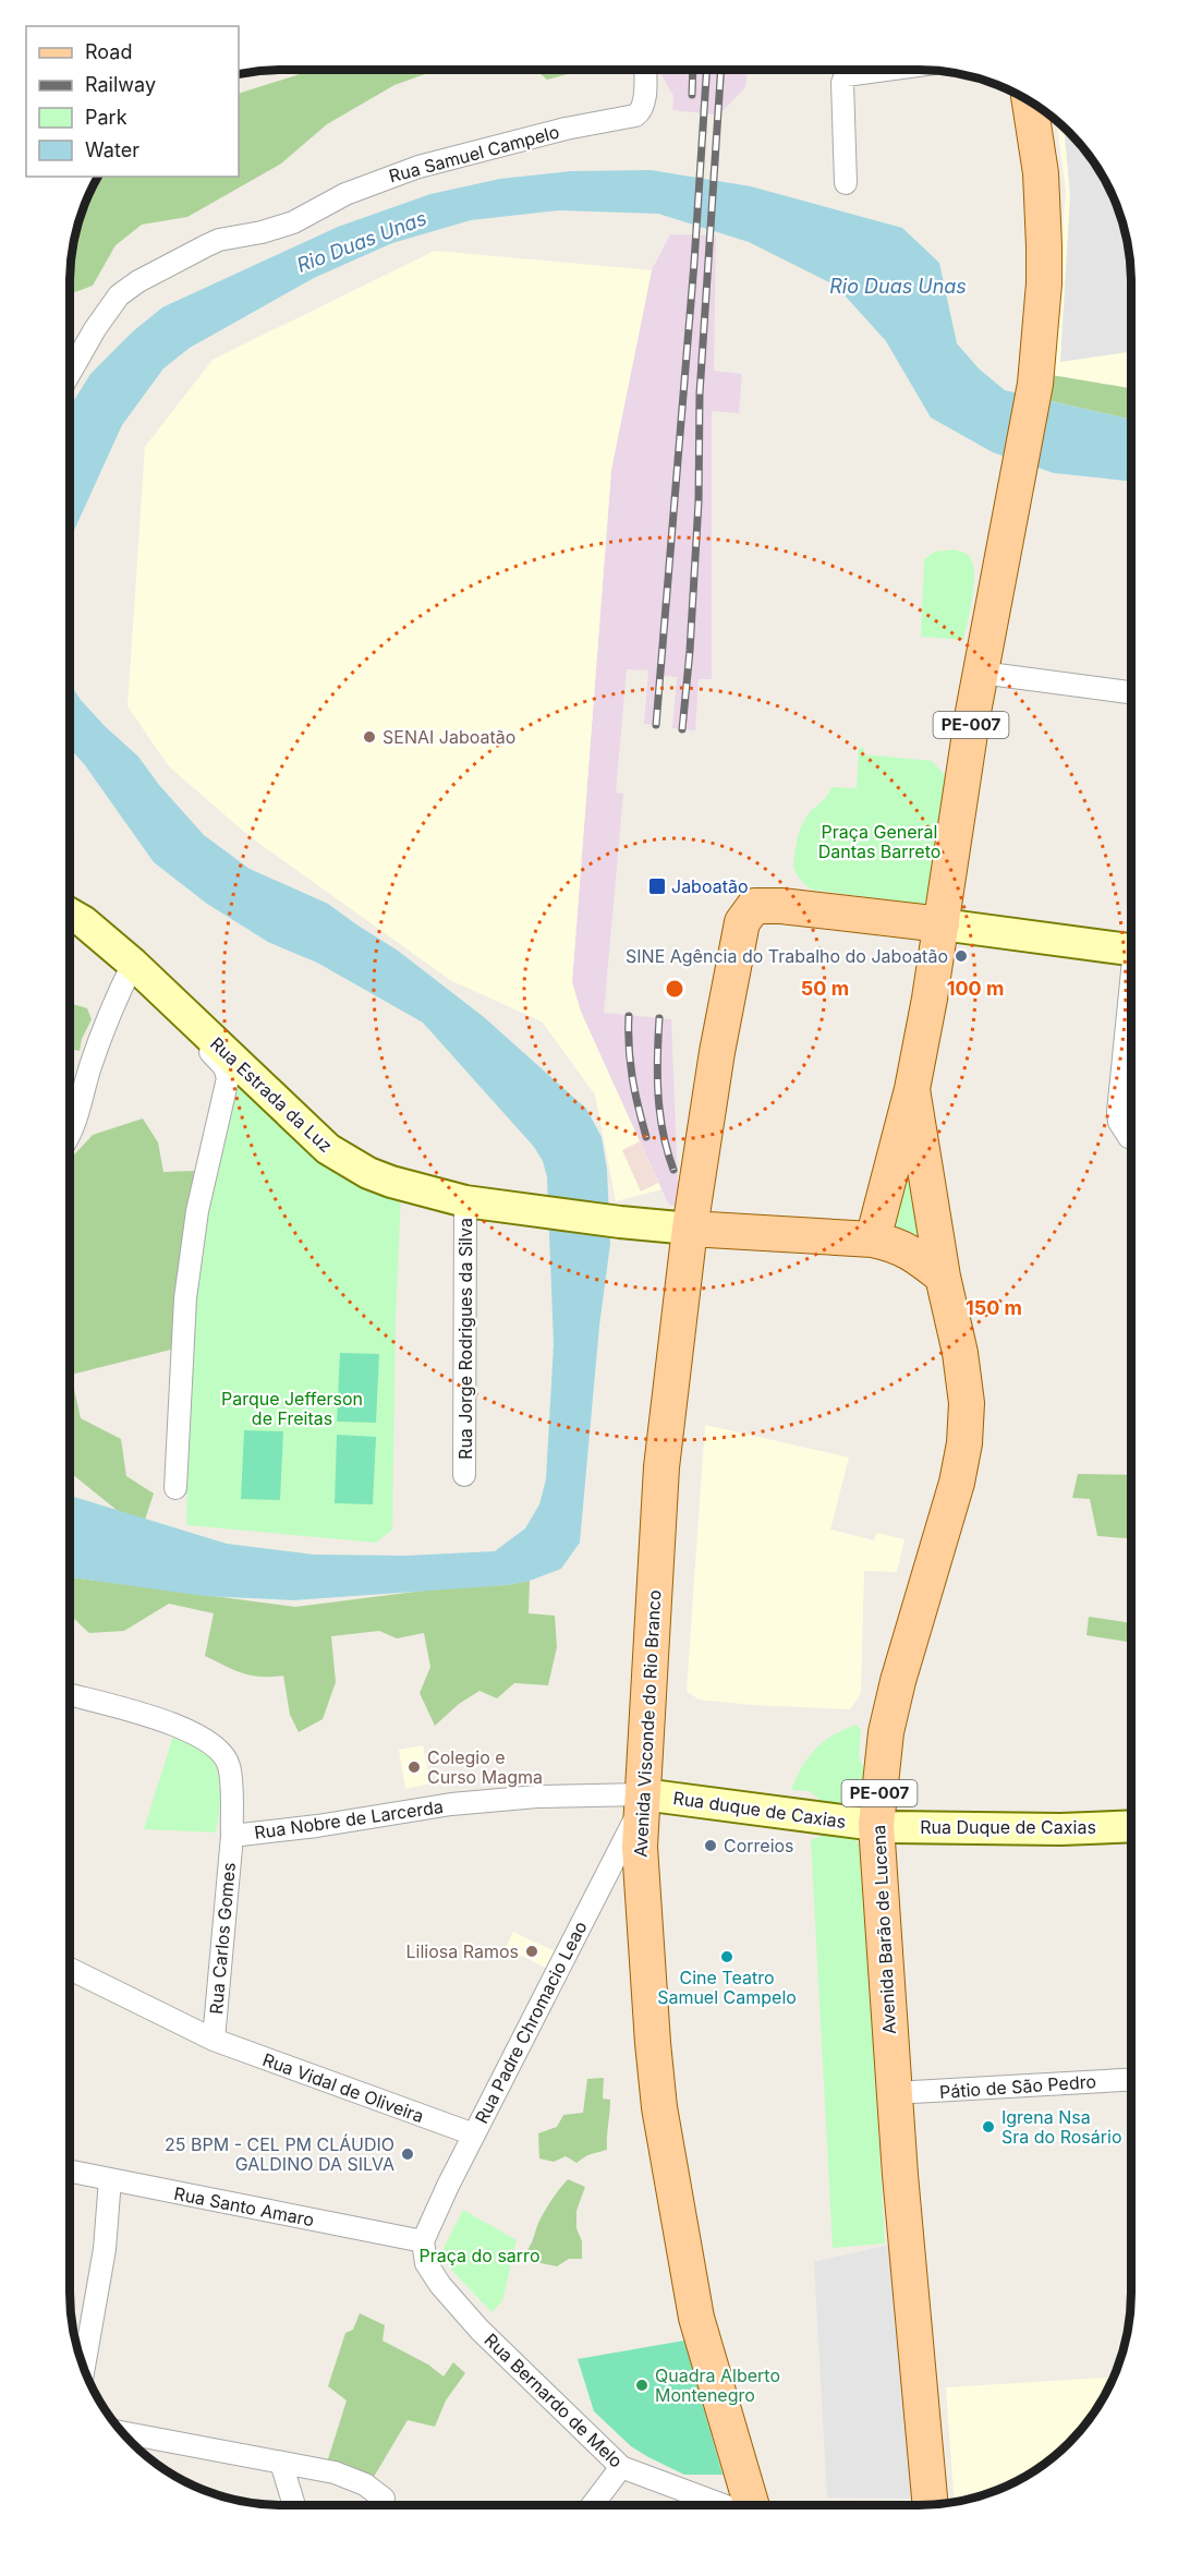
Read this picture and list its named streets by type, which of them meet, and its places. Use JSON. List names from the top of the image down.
{
  "streets": {
    "main road": [
      "PE-007",
      "Rua Estrada da Luz",
      "Avenida Visconde do Rio Branco",
      "Rua duque de Caxias",
      "Rua Duque de Caxias",
      "Avenida Barão de Lucena"
    ],
    "street": [
      "Rua Samuel Campelo",
      "Rua Jorge Rodrigues da Silva",
      "Rua Nobre de Larcerda",
      "Rua Carlos Gomes",
      "Rua Padre Chromacio Leao",
      "Pátio de São Pedro",
      "Rua Vidal de Oliveira",
      "Rua Santo Amaro",
      "Rua Bernardo de Melo"
    ]
  },
  "crossings": [
    ["Rua Estrada da Luz", "Rua Jorge Rodrigues da Silva"],
    ["Rua Estrada da Luz", "Avenida Visconde do Rio Branco"],
    ["Avenida Visconde do Rio Branco", "Rua duque de Caxias"],
    ["Avenida Visconde do Rio Branco", "Rua Nobre de Larcerda"],
    ["Avenida Visconde do Rio Branco", "Avenida Barão de Lucena"],
    ["Avenida Visconde do Rio Branco", "Rua Padre Chromacio Leao"],
    ["Rua duque de Caxias", "Rua Nobre de Larcerda"],
    ["Rua duque de Caxias", "Rua Duque de Caxias"],
    ["Rua duque de Caxias", "Avenida Barão de Lucena"],
    ["Rua duque de Caxias", "Rua Padre Chromacio Leao"],
    ["Rua Nobre de Larcerda", "Rua Carlos Gomes"],
    ["Rua Nobre de Larcerda", "Rua Padre Chromacio Leao"],
    ["Rua Duque de Caxias", "Avenida Barão de Lucena"],
    ["Avenida Barão de Lucena", "Pátio de São Pedro"],
    ["Rua Carlos Gomes", "Rua Vidal de Oliveira"],
    ["Rua Padre Chromacio Leao", "Rua Vidal de Oliveira"],
    ["Rua Padre Chromacio Leao", "Rua Santo Amaro"],
    ["Rua Padre Chromacio Leao", "Rua Bernardo de Melo"],
    ["Rua Santo Amaro", "Rua Bernardo de Melo"]
  ],
  "water": ["Rio Duas Unas"],
  "parks": ["Praça General Dantas Barreto", "Parque Jefferson de Freitas", "Praça do sarro"],
  "places": {
    "other": [
      "SENAI Jaboatão",
      "SINE Agência do Trabalho do Jaboatão",
      "Colegio e Curso Magma",
      "Correios",
      "Liliosa Ramos",
      "Cine Teatro Samuel Campelo",
      "Igrena Nsa Sra do Rosário",
      "25 BPM - CEL PM CLÁUDIO GALDINO DA SILVA",
      "Quadra Alberto Montenegro"
    ],
    "transit": ["Jaboatão"]
  },
  "legend": [
    "Road",
    "Railway",
    "Park",
    "Water"
  ],
  "rings": ["50 m", "100 m", "150 m"]
}
